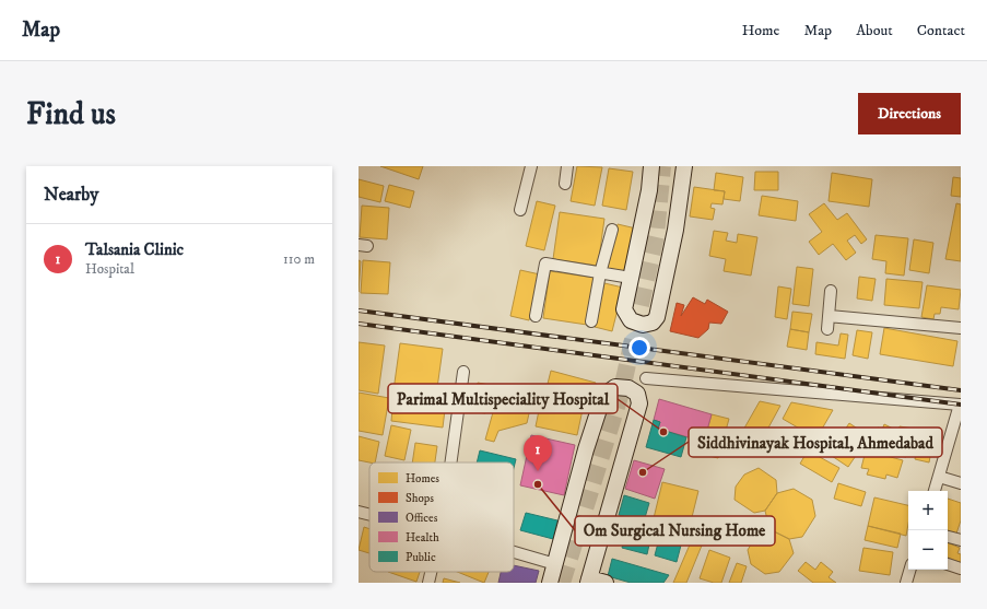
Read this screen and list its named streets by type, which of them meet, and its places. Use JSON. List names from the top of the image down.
{
  "places": ["Parimal Multispeciality Hospital", "Siddhivinayak Hospital, Ahmedabad", "Om Surgical Nursing Home"],
  "legend": [
    "Homes",
    "Shops",
    "Offices",
    "Health",
    "Public"
  ],
  "page": {
    "header": "Map",
    "nav": [
      "Home",
      "Map",
      "About",
      "Contact"
    ],
    "buttons": "Directions",
    "title": "Find us",
    "heading": "Nearby",
    "list": [
      {
        "mark": "1",
        "name": "Talsania Clinic",
        "note": "Hospital",
        "value": "110 m"
      }
    ],
    "pins": "1",
    "map_buttons": ["+", "−"]
  }
}
